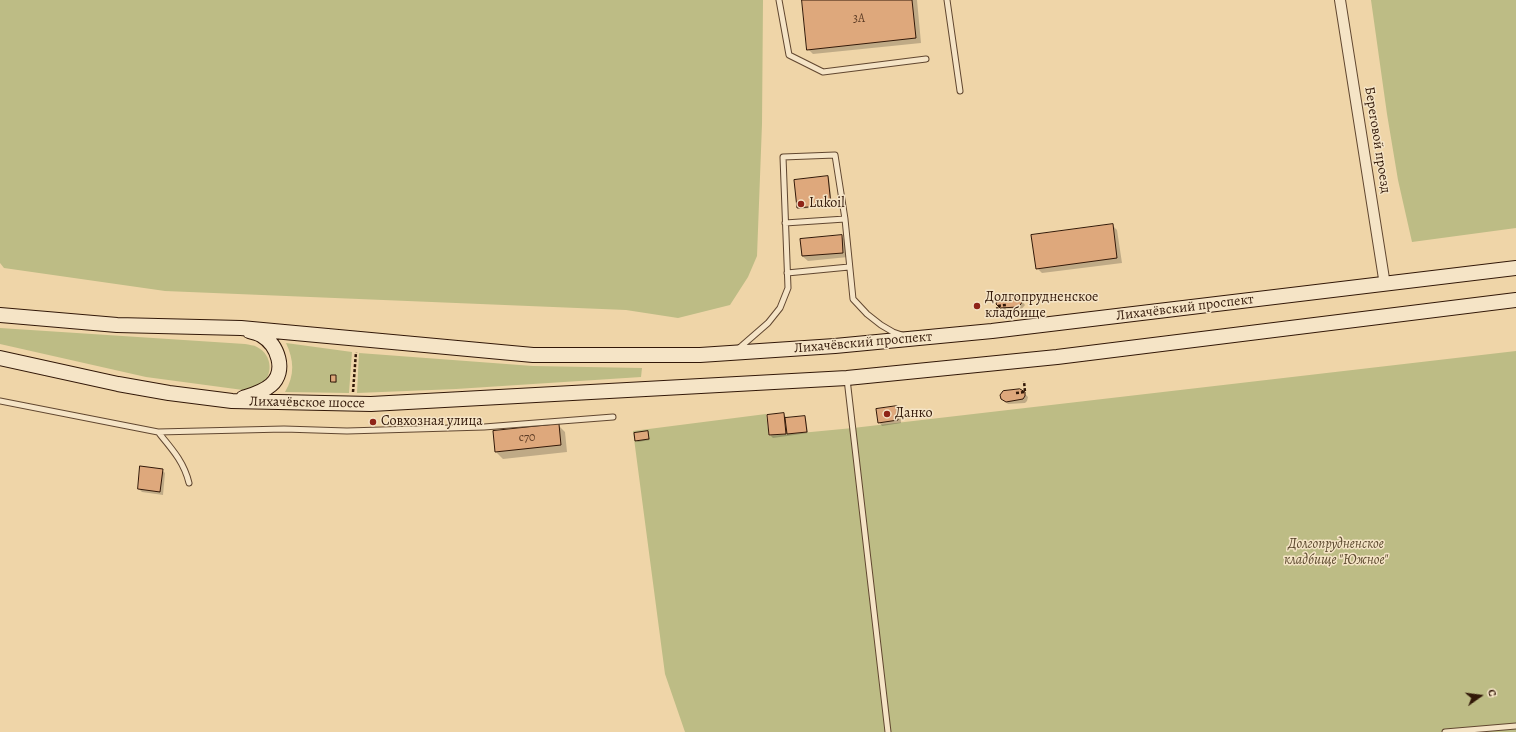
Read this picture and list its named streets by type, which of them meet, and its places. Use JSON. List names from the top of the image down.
{
  "streets": {
    "main road": ["Лихачёвский проспект", "Лихачёвское шоссе"],
    "street": ["Береговой проезд"]
  },
  "crossings": [
    ["Береговой проезд", "Лихачёвский проспект"]
  ],
  "parks": ["Долгопрудненское кладбище \"Южное\""],
  "places": [
    "Lukoil",
    "Долгопрудненское кладбище",
    "Данко",
    "Совхозная улица"
  ],
  "house_numbers": ["3А", "с70"],
  "north": "right"
}
